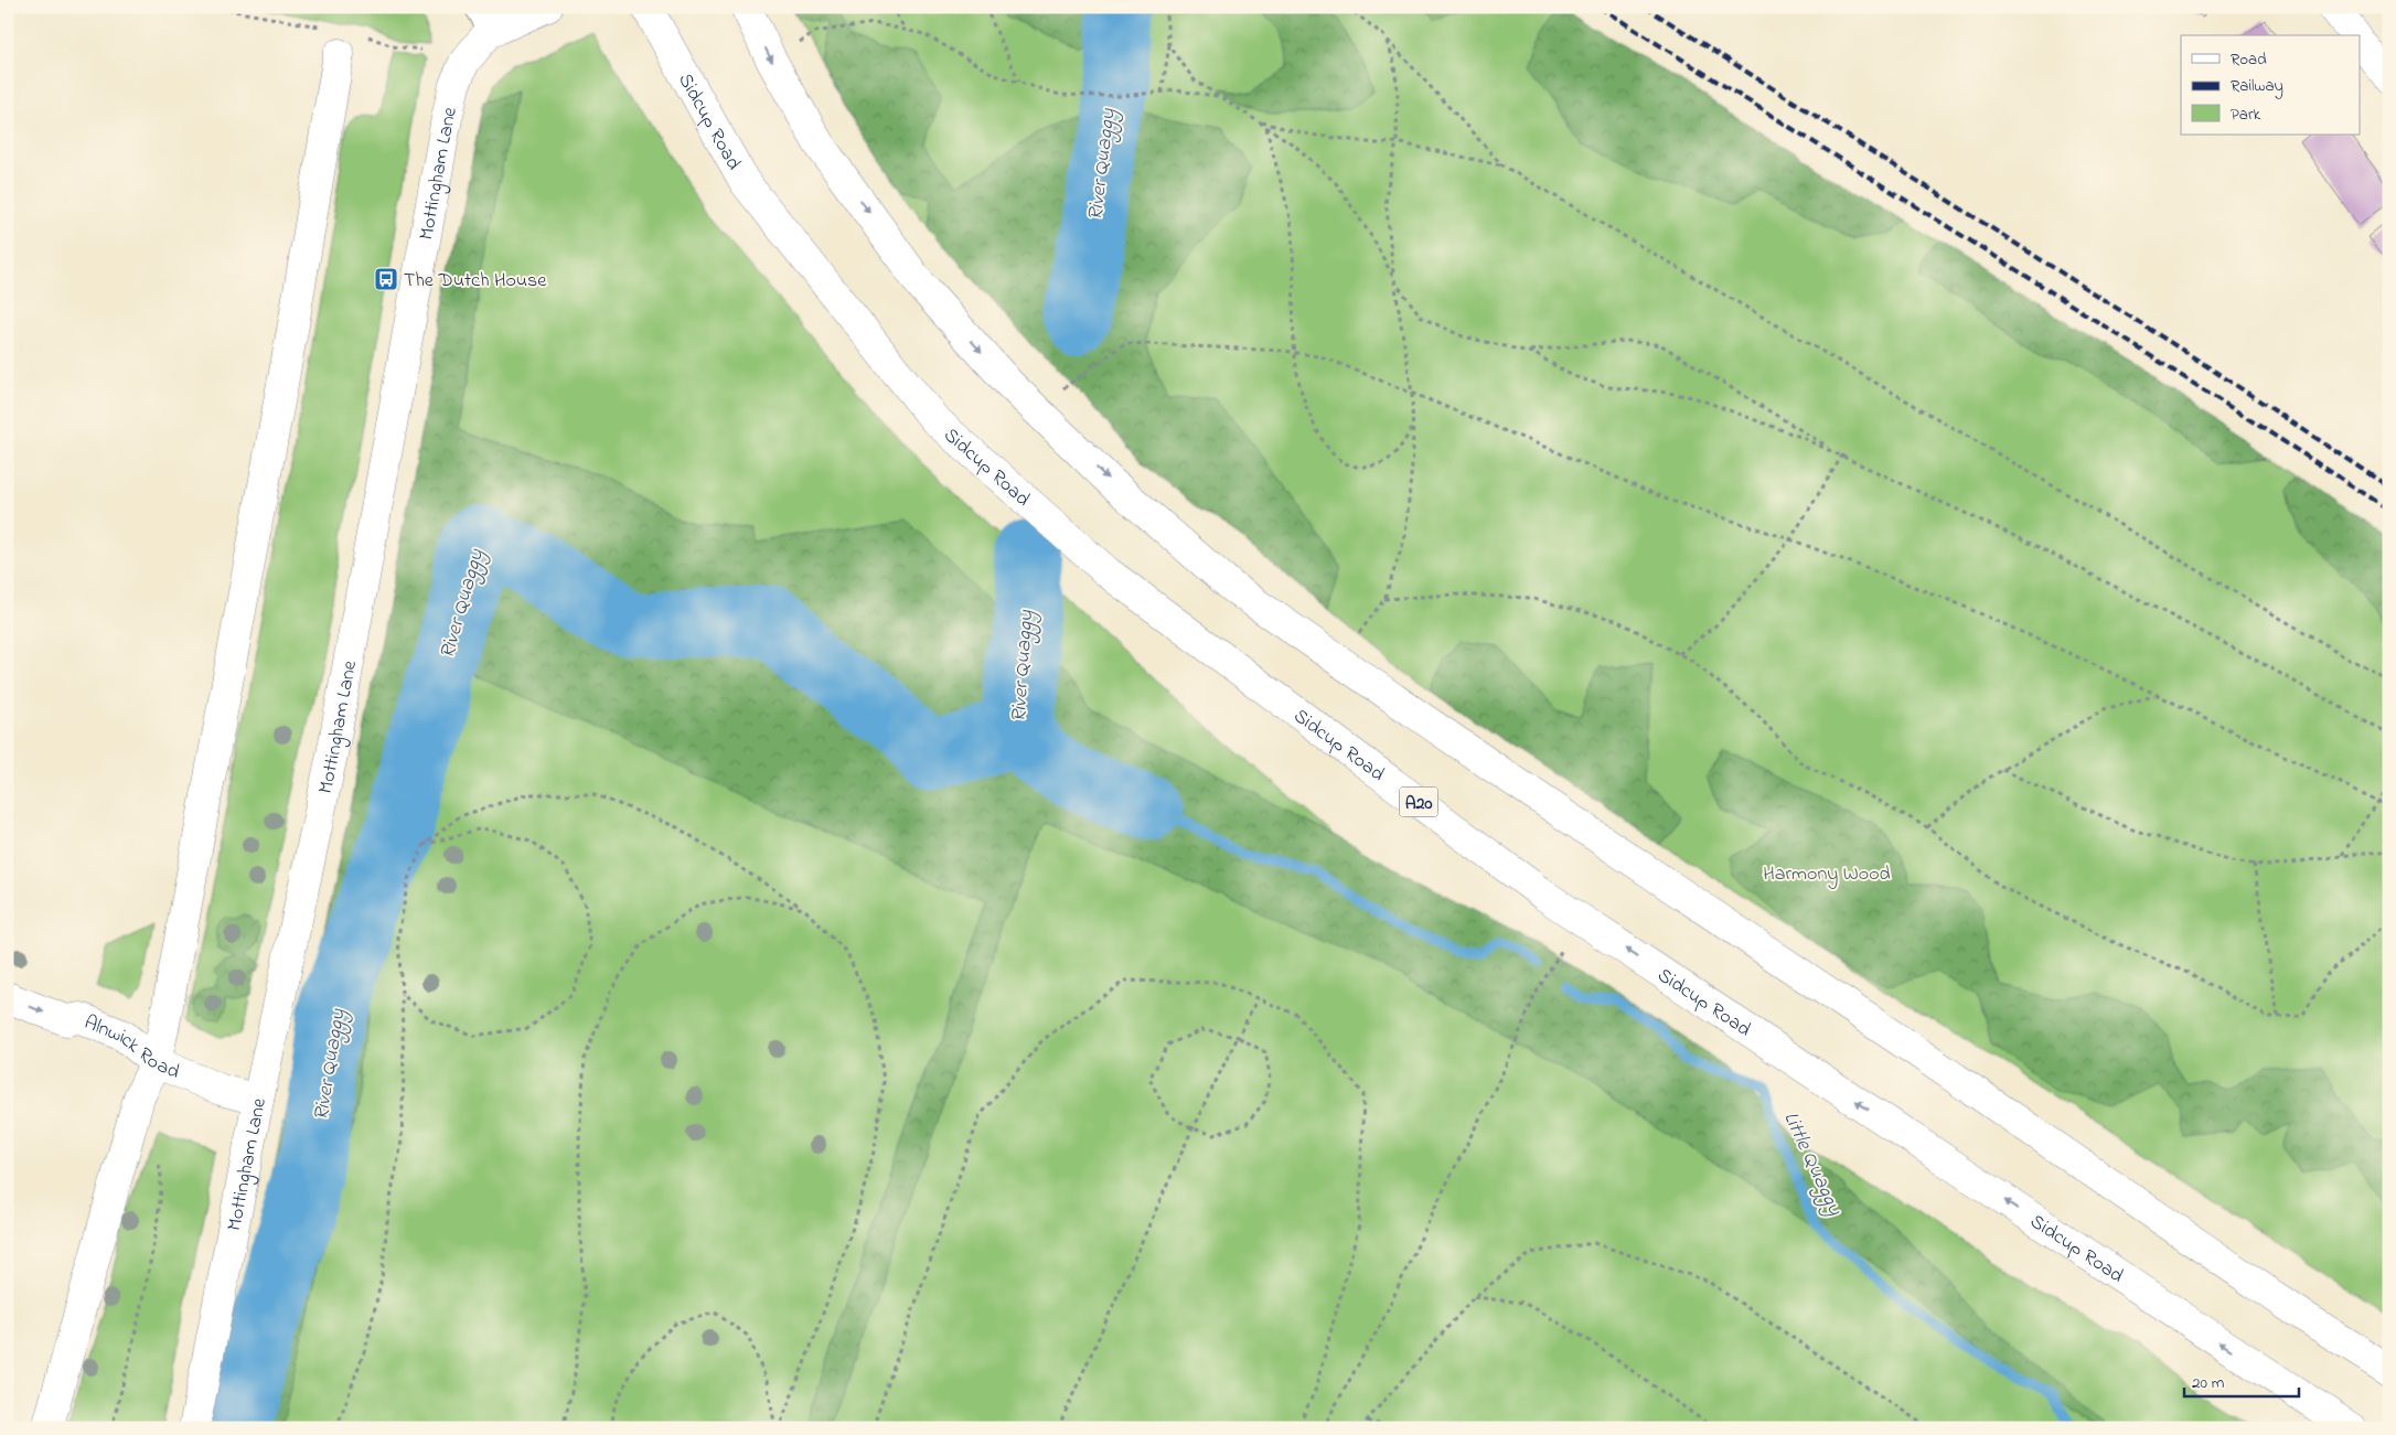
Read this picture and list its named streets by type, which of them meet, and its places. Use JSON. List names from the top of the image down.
{
  "streets": {
    "main road": [
      "Sidcup Road",
      "Mottingham Lane",
      "A20",
      "Alnwick Road"
    ]
  },
  "crossings": [
    ["Mottingham Lane", "Alnwick Road"]
  ],
  "one_way": ["Alnwick Road"],
  "water": ["River Quaggy", "Little Quaggy"],
  "parks": ["Harmony Wood"],
  "places": {
    "bus stop": ["The Dutch House"]
  },
  "legend": ["Road", "Railway", "Park"],
  "scale_bar": "20 m"
}
